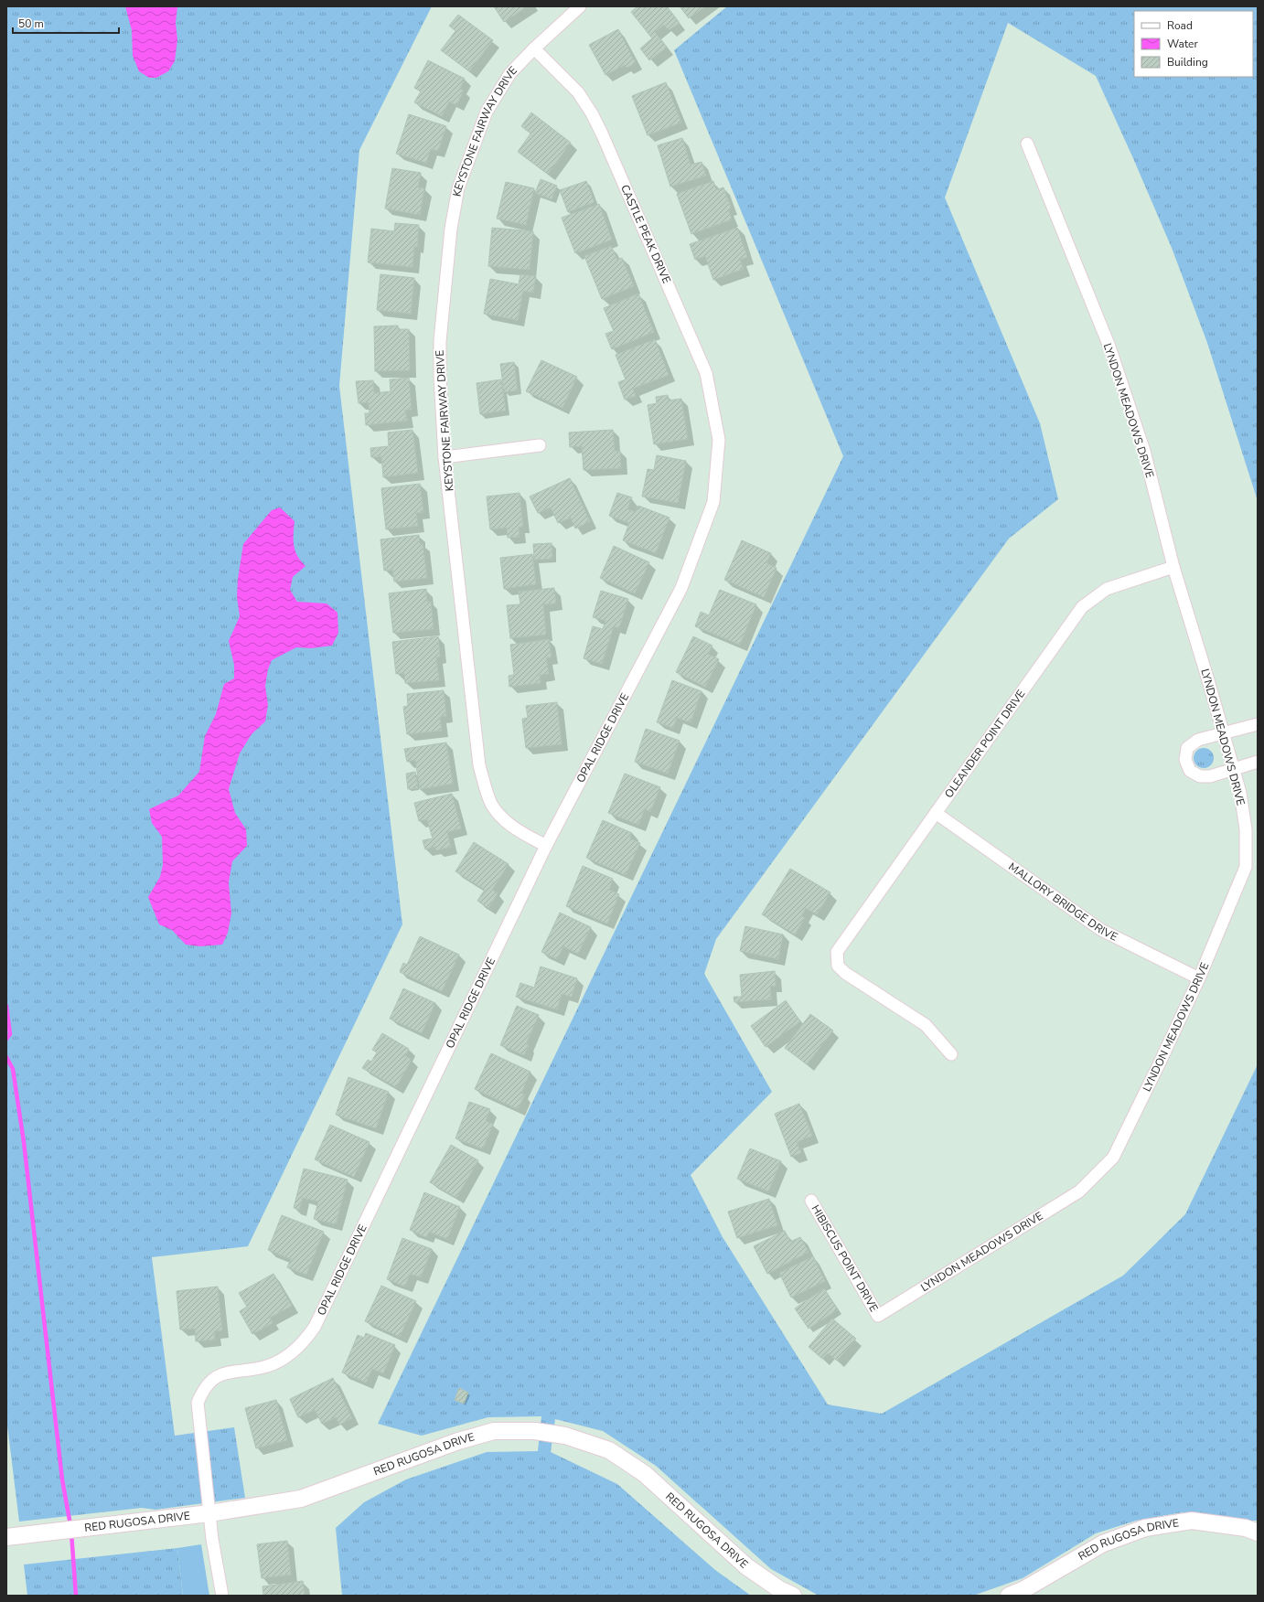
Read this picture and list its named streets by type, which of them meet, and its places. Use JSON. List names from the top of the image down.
{
  "streets": {
    "street": [
      "KEYSTONE FAIRWAY DRIVE",
      "CASTLE PEAK DRIVE",
      "LYNDON MEADOWS DRIVE",
      "OPAL RIDGE DRIVE",
      "OLEANDER POINT DRIVE",
      "MALLORY BRIDGE DRIVE",
      "HIBISCUS POINT DRIVE",
      "RED RUGOSA DRIVE"
    ]
  },
  "crossings": [
    ["KEYSTONE FAIRWAY DRIVE", "CASTLE PEAK DRIVE"],
    ["KEYSTONE FAIRWAY DRIVE", "OPAL RIDGE DRIVE"],
    ["CASTLE PEAK DRIVE", "OPAL RIDGE DRIVE"],
    ["LYNDON MEADOWS DRIVE", "OLEANDER POINT DRIVE"],
    ["LYNDON MEADOWS DRIVE", "MALLORY BRIDGE DRIVE"],
    ["LYNDON MEADOWS DRIVE", "HIBISCUS POINT DRIVE"],
    ["OPAL RIDGE DRIVE", "RED RUGOSA DRIVE"],
    ["OLEANDER POINT DRIVE", "MALLORY BRIDGE DRIVE"]
  ],
  "legend": ["Road", "Water", "Building"],
  "scale_bar": "50 m"
}
